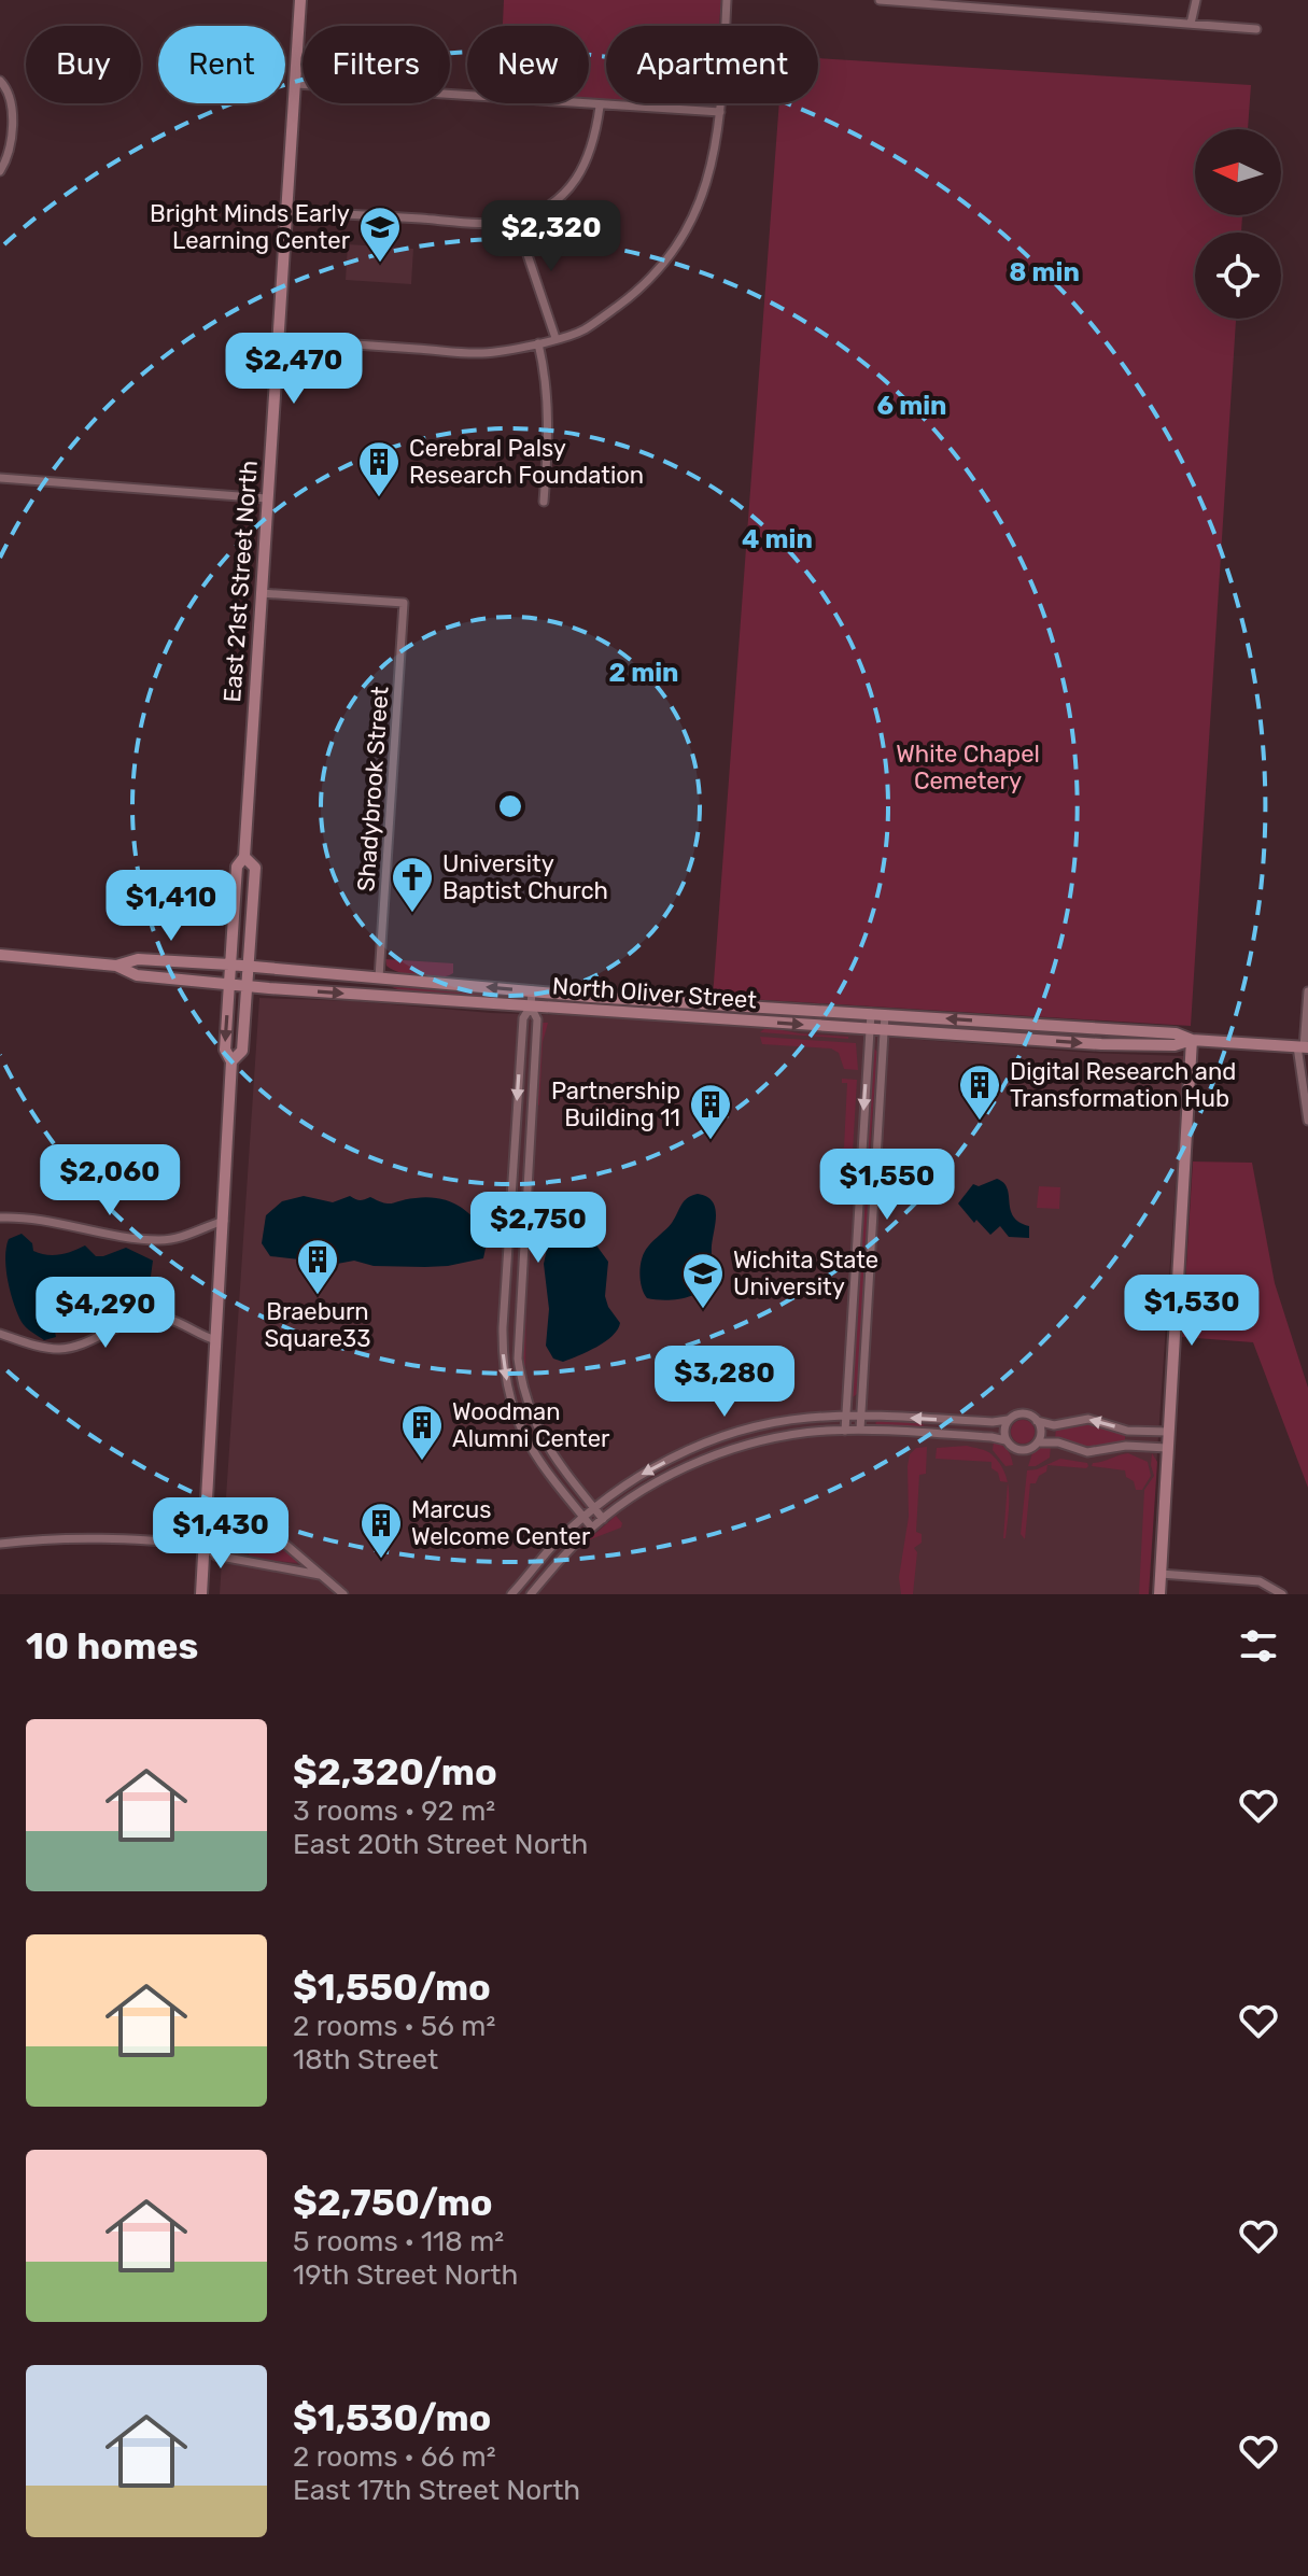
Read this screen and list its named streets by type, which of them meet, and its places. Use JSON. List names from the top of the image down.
{
  "streets": {
    "main road": ["East 21st Street North", "North Oliver Street"],
    "street": ["Shadybrook Street"]
  },
  "crossings": [
    ["East 21st Street North", "Shadybrook Street"],
    ["East 21st Street North", "North Oliver Street"],
    ["Shadybrook Street", "North Oliver Street"]
  ],
  "parks": ["White Chapel Cemetery"],
  "places": {
    "school or university": ["Bright Minds Early Learning Center", "Wichita State University"],
    "building": [
      "Cerebral Palsy Research Foundation",
      "Digital Research and Transformation Hub",
      "Partnership Building 11",
      "Braeburn Square33",
      "Woodman Alumni Center",
      "Marcus Welcome Center"
    ],
    "church": ["University Baptist Church"]
  },
  "north": "left",
  "page": {
    "chip": [
      "Buy",
      "Rent",
      "Filters",
      "New",
      "Apartment"
    ],
    "price": [
      "$2,320",
      "$2,470",
      "$1,410",
      "$2,060",
      "$1,550",
      "$2,750",
      "$1,530",
      "$4,290",
      "$3,280",
      "$1,430"
    ],
    "heading": "10 homes",
    "list": [
      {
        "name": "$2,320/mo",
        "note": "3 rooms · 92 m² · East 20th Street North"
      },
      {
        "name": "$1,550/mo",
        "note": "2 rooms · 56 m² · 18th Street"
      },
      {
        "name": "$2,750/mo",
        "note": "5 rooms · 118 m² · 19th Street North"
      },
      {
        "name": "$1,530/mo",
        "note": "2 rooms · 66 m² · East 17th Street North"
      }
    ]
  },
  "rings": [
    "8 min",
    "6 min",
    "4 min",
    "2 min"
  ]
}
